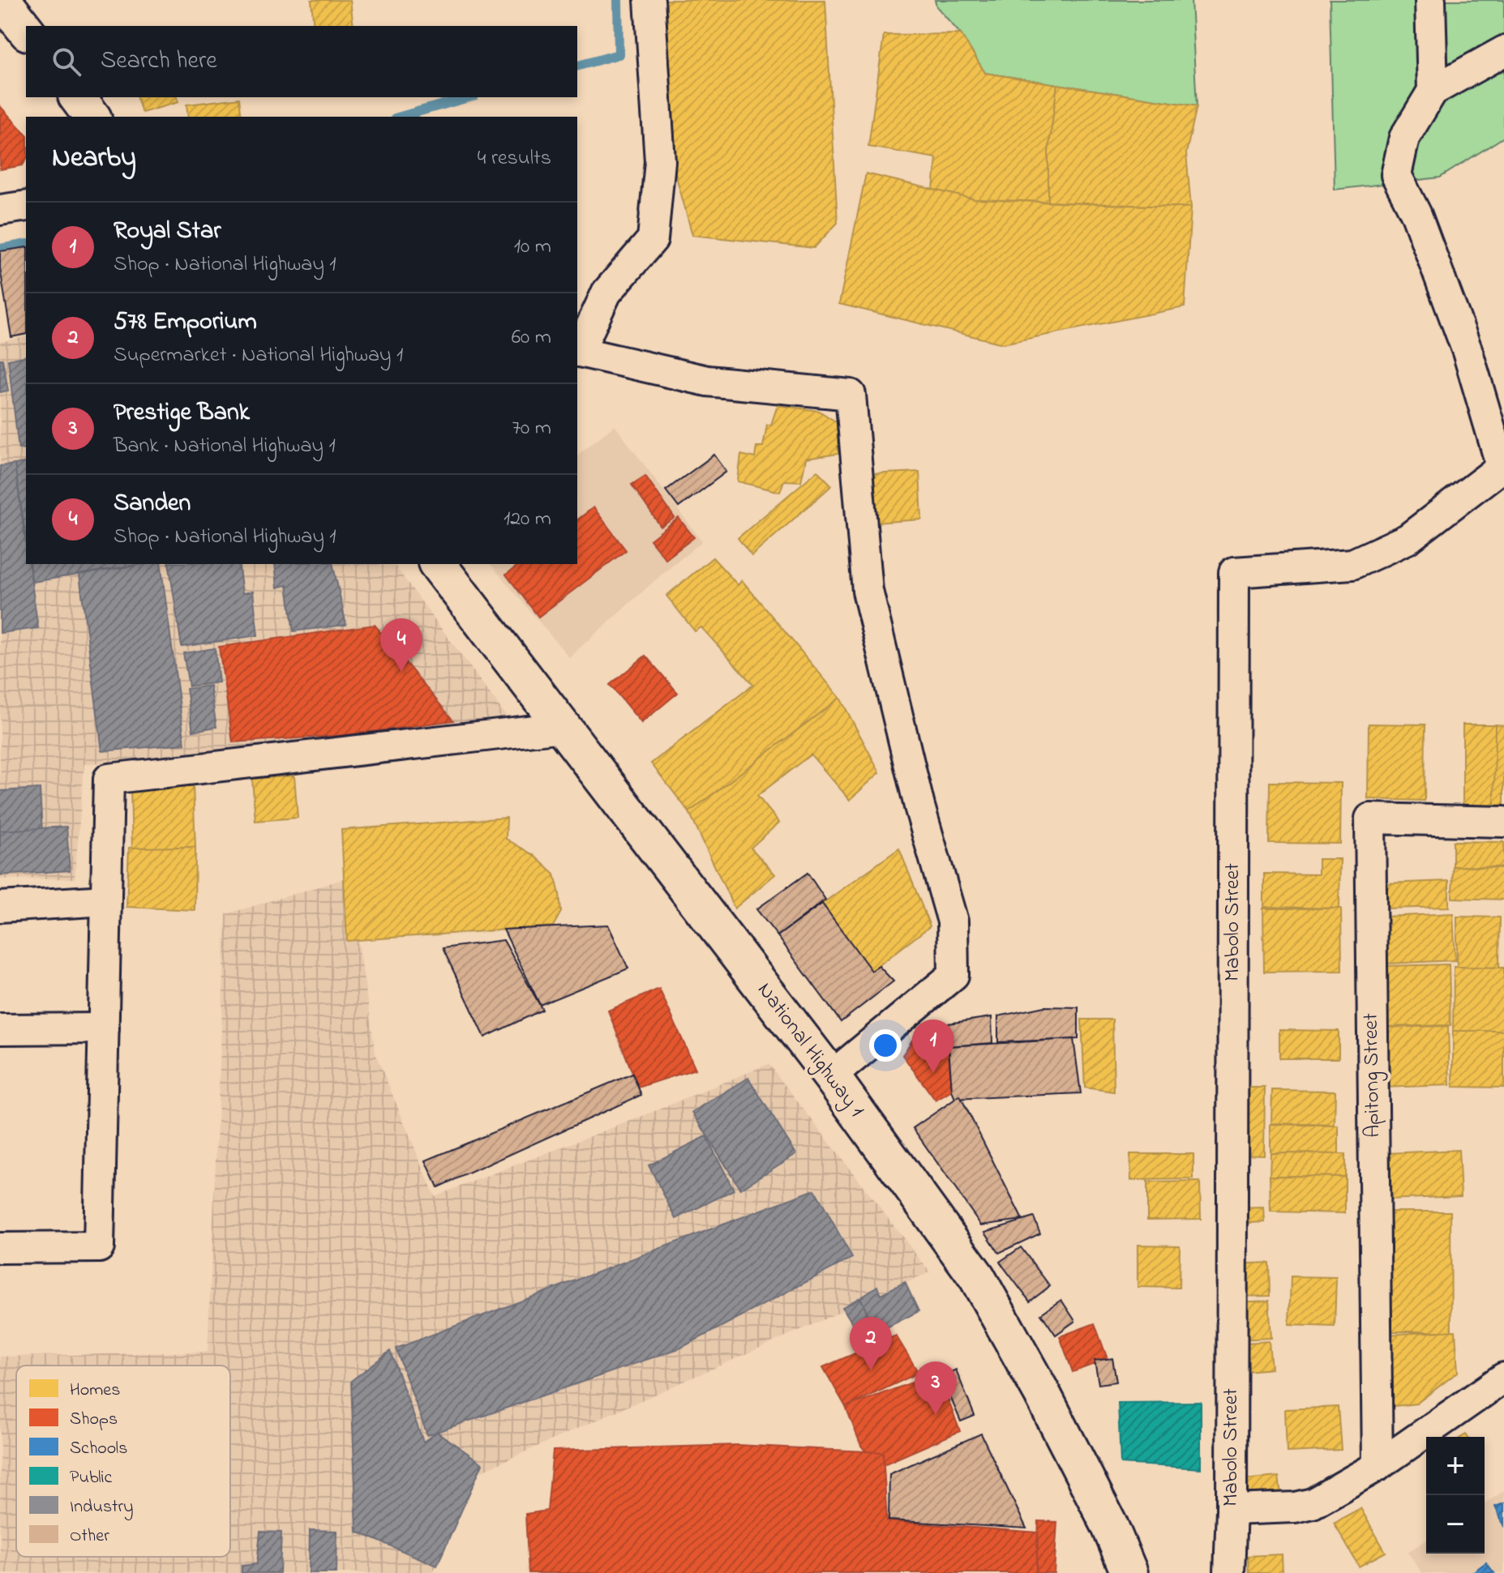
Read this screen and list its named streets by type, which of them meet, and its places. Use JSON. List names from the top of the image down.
{
  "streets": {
    "highway": ["National Highway 1"],
    "street": ["Mabolo Street", "Apitong Street"]
  },
  "legend": [
    "Homes",
    "Shops",
    "Schools",
    "Public",
    "Industry",
    "Other"
  ],
  "page": {
    "search": "Search here",
    "heading": ["Nearby", "4 results"],
    "list": [
      {
        "mark": "1",
        "name": "Royal Star",
        "note": "Shop · National Highway 1",
        "value": "10 m"
      },
      {
        "mark": "2",
        "name": "578 Emporium",
        "note": "Supermarket · National Highway 1",
        "value": "60 m"
      },
      {
        "mark": "3",
        "name": "Prestige Bank",
        "note": "Bank · National Highway 1",
        "value": "70 m"
      },
      {
        "mark": "4",
        "name": "Sanden",
        "note": "Shop · National Highway 1",
        "value": "120 m"
      }
    ],
    "pins": [
      "4",
      "1",
      "2",
      "3"
    ],
    "map_buttons": ["+", "−"]
  }
}
